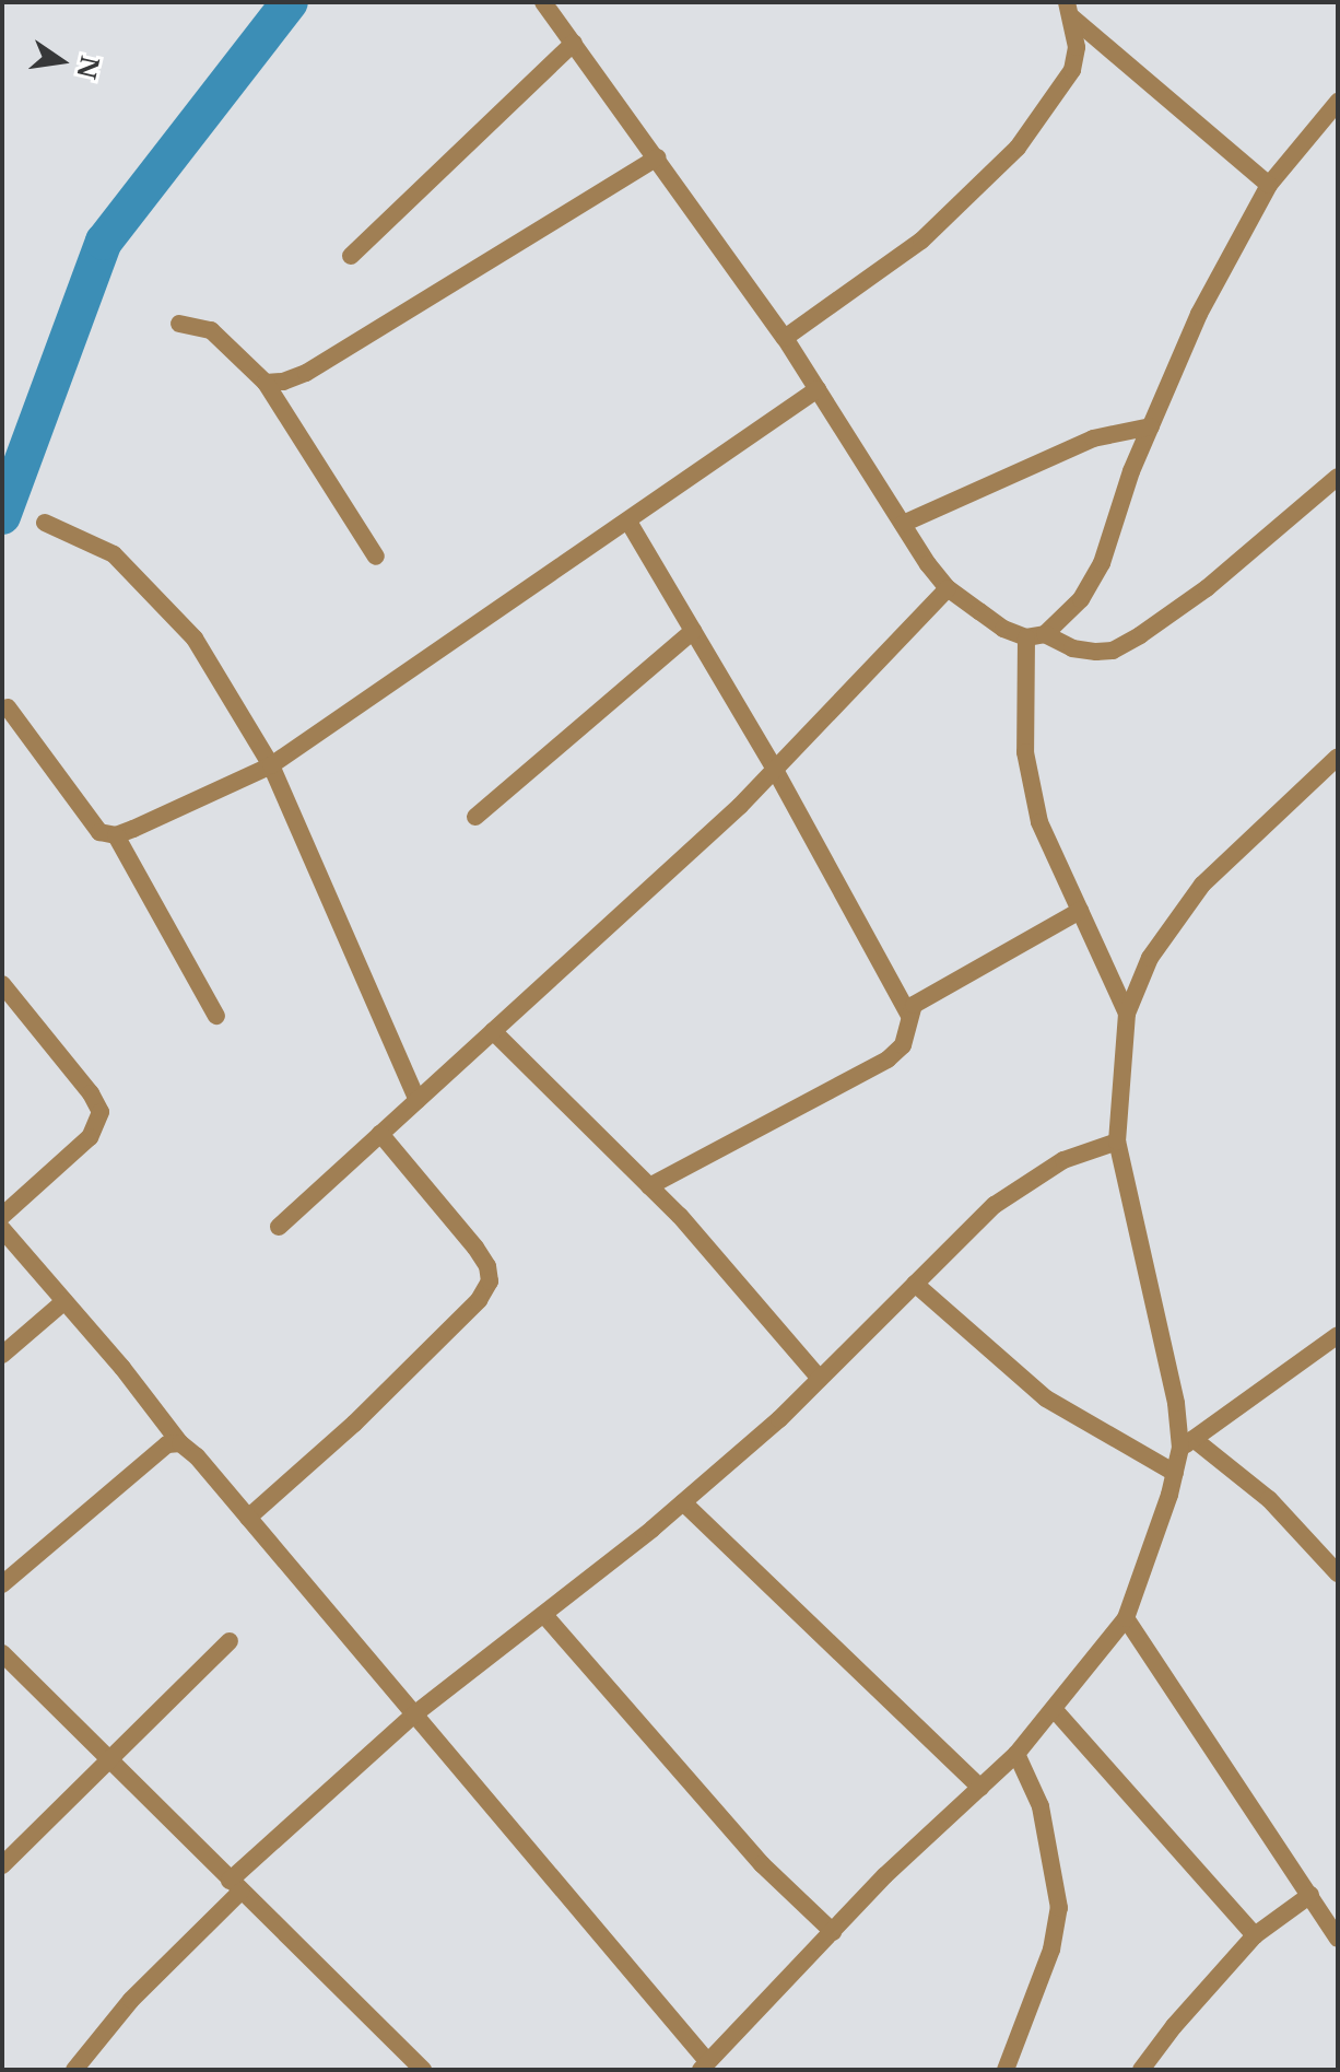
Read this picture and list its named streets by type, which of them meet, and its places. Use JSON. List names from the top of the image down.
{
  "north": "right"
}
